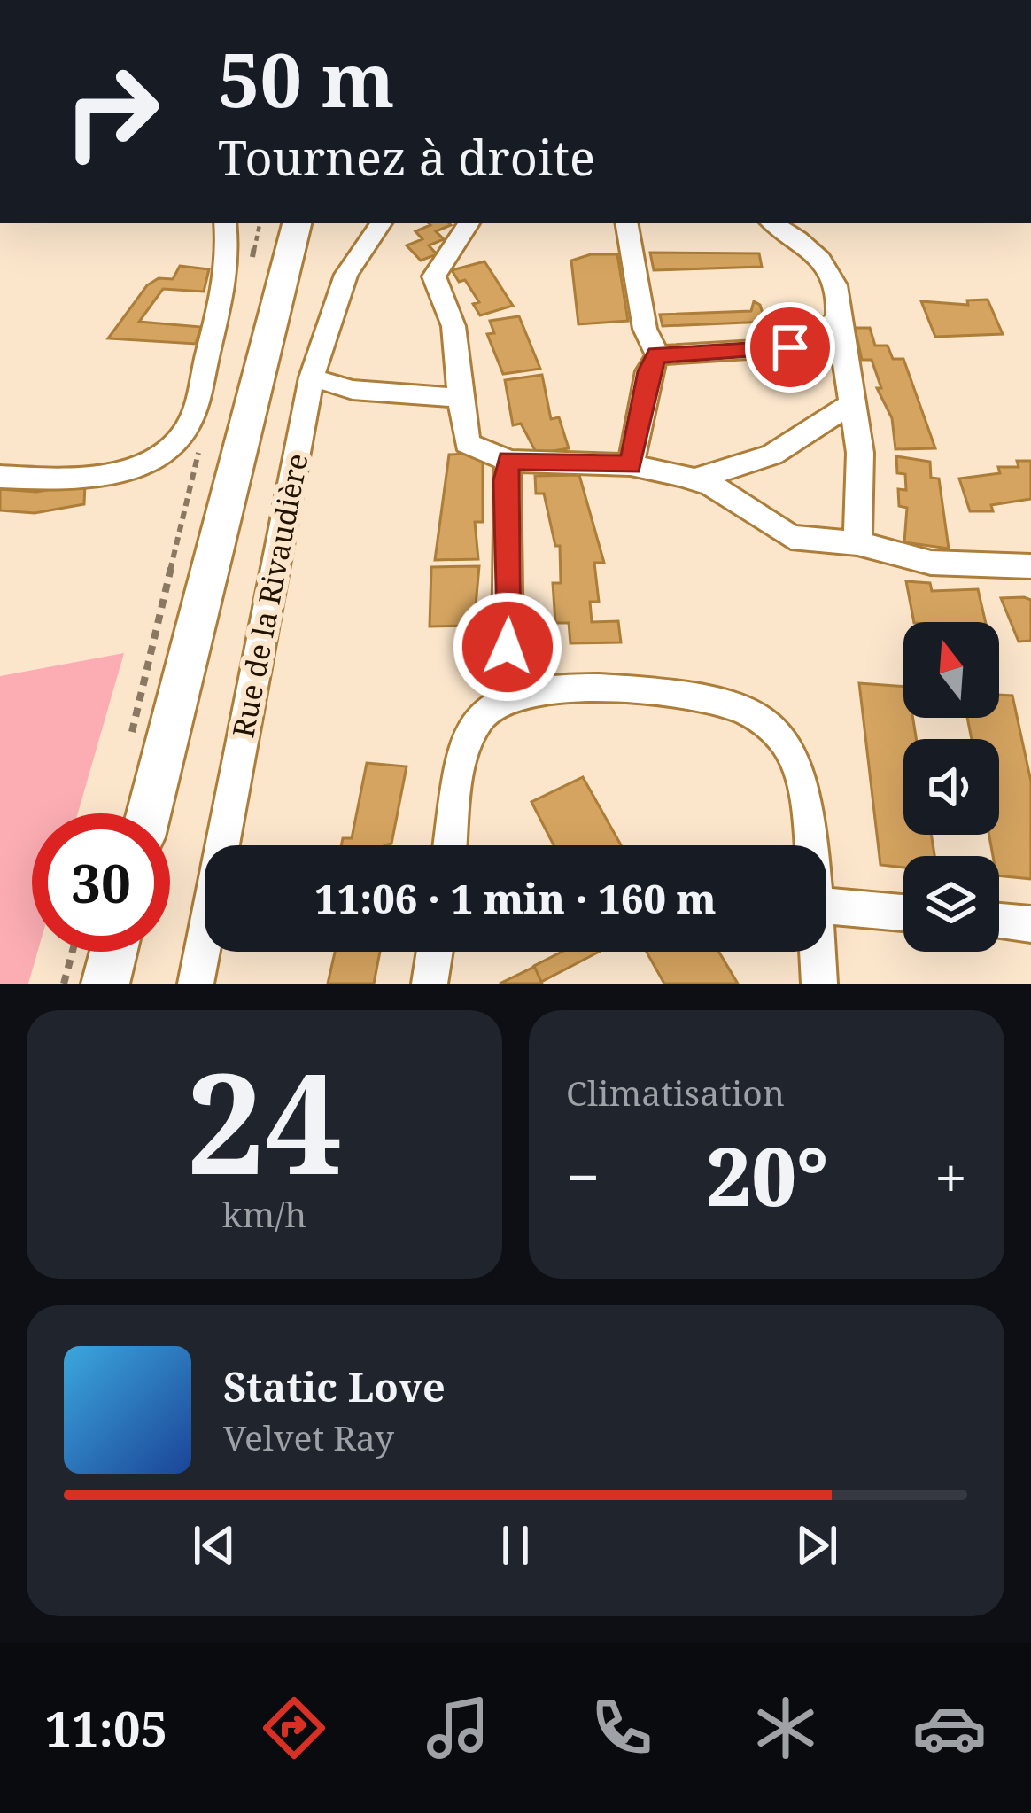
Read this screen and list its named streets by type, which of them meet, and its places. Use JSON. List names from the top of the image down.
{
  "streets": {
    "street": ["Rue de la Rivaudière"]
  },
  "north": "top",
  "page": {
    "turn": ["50 m", "Tournez à droite"],
    "limit": "30",
    "trip": "11:06 · 1 min · 160 m",
    "tile": [
      ["24", "km/h"],
      "Climatisation"
    ],
    "heat": ["−", "20°", "+"],
    "song": ["Static Love", "Velvet Ray"],
    "tabs": "11:05"
  }
}
